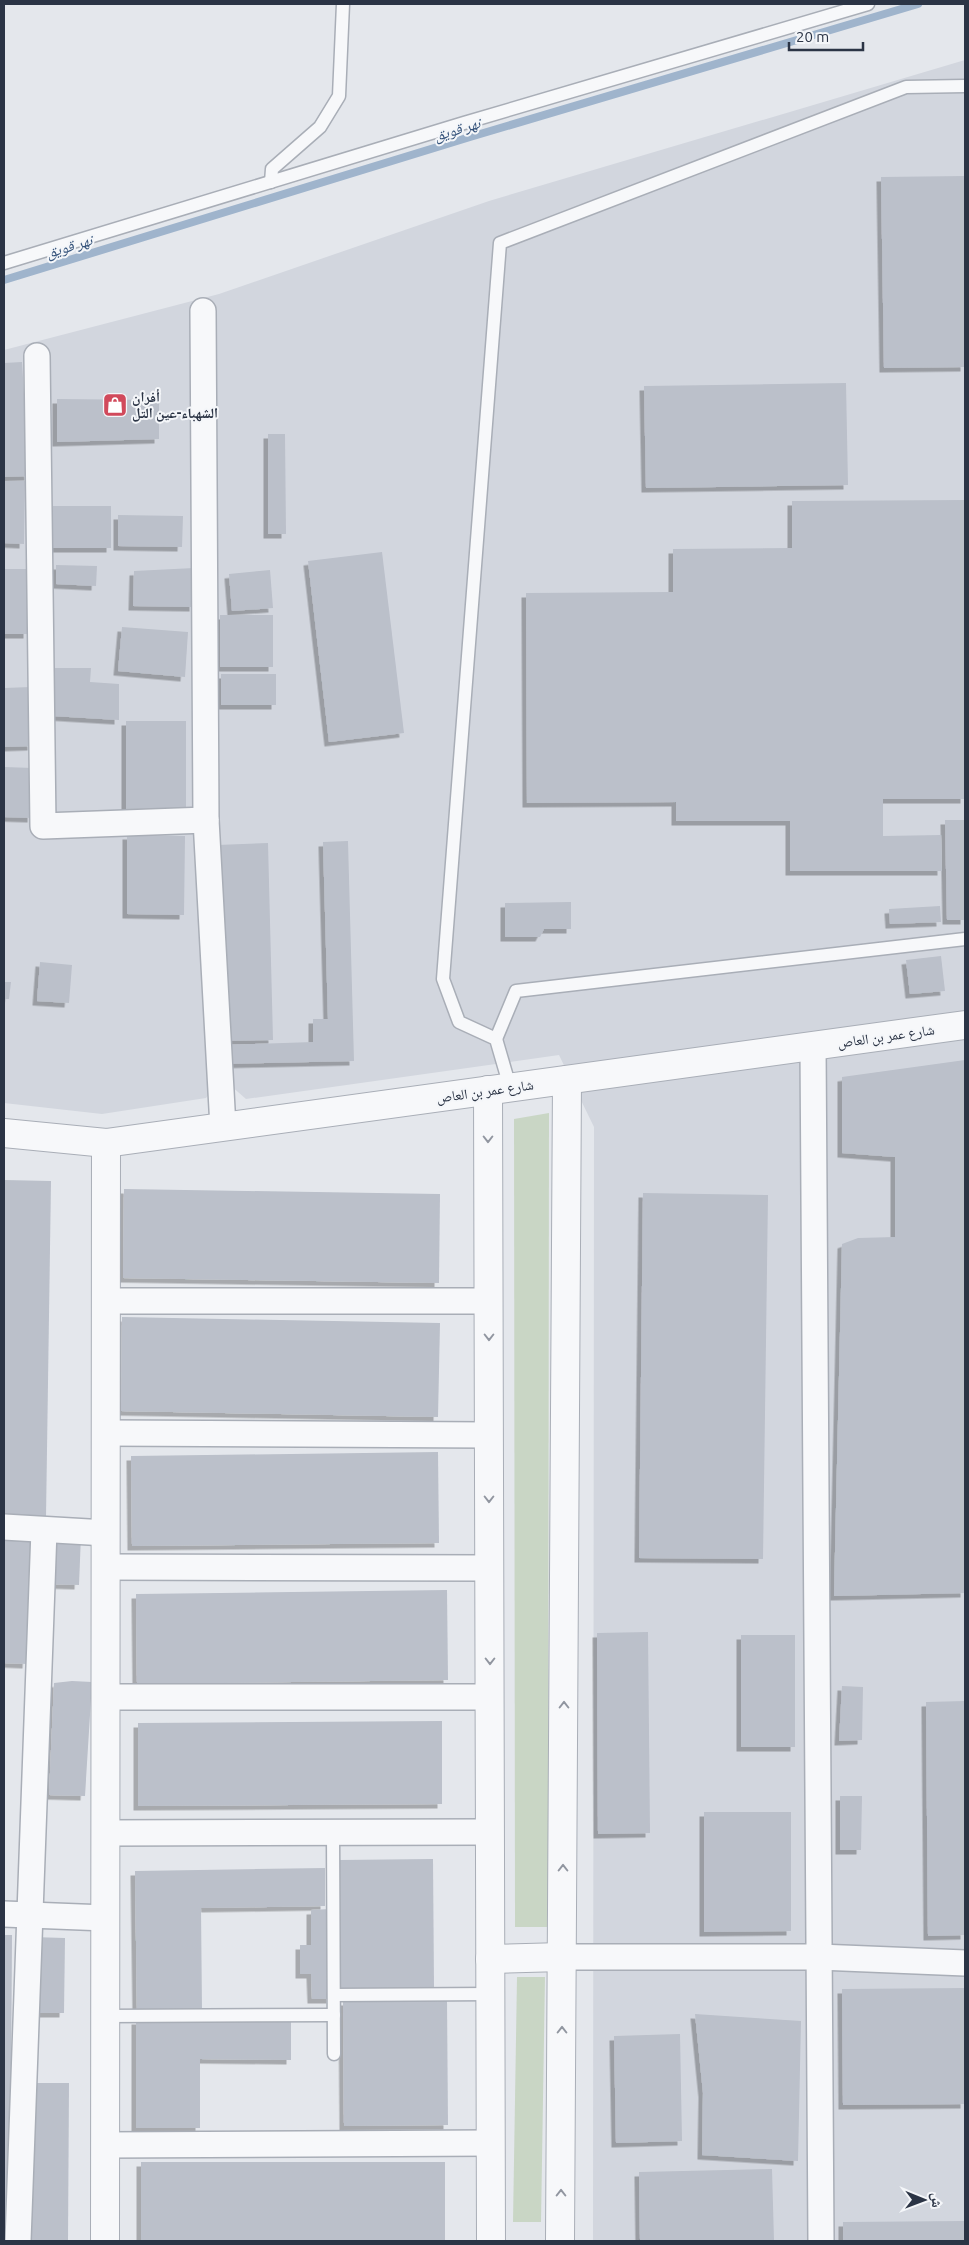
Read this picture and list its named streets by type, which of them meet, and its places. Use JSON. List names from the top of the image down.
{
  "streets": {
    "street": ["شارع عمر بن العاص"]
  },
  "water": ["نهر قويق"],
  "places": {
    "shop": ["أفران الشهباء-عين التل"]
  },
  "scale_bar": "20 m",
  "north": "right"
}
